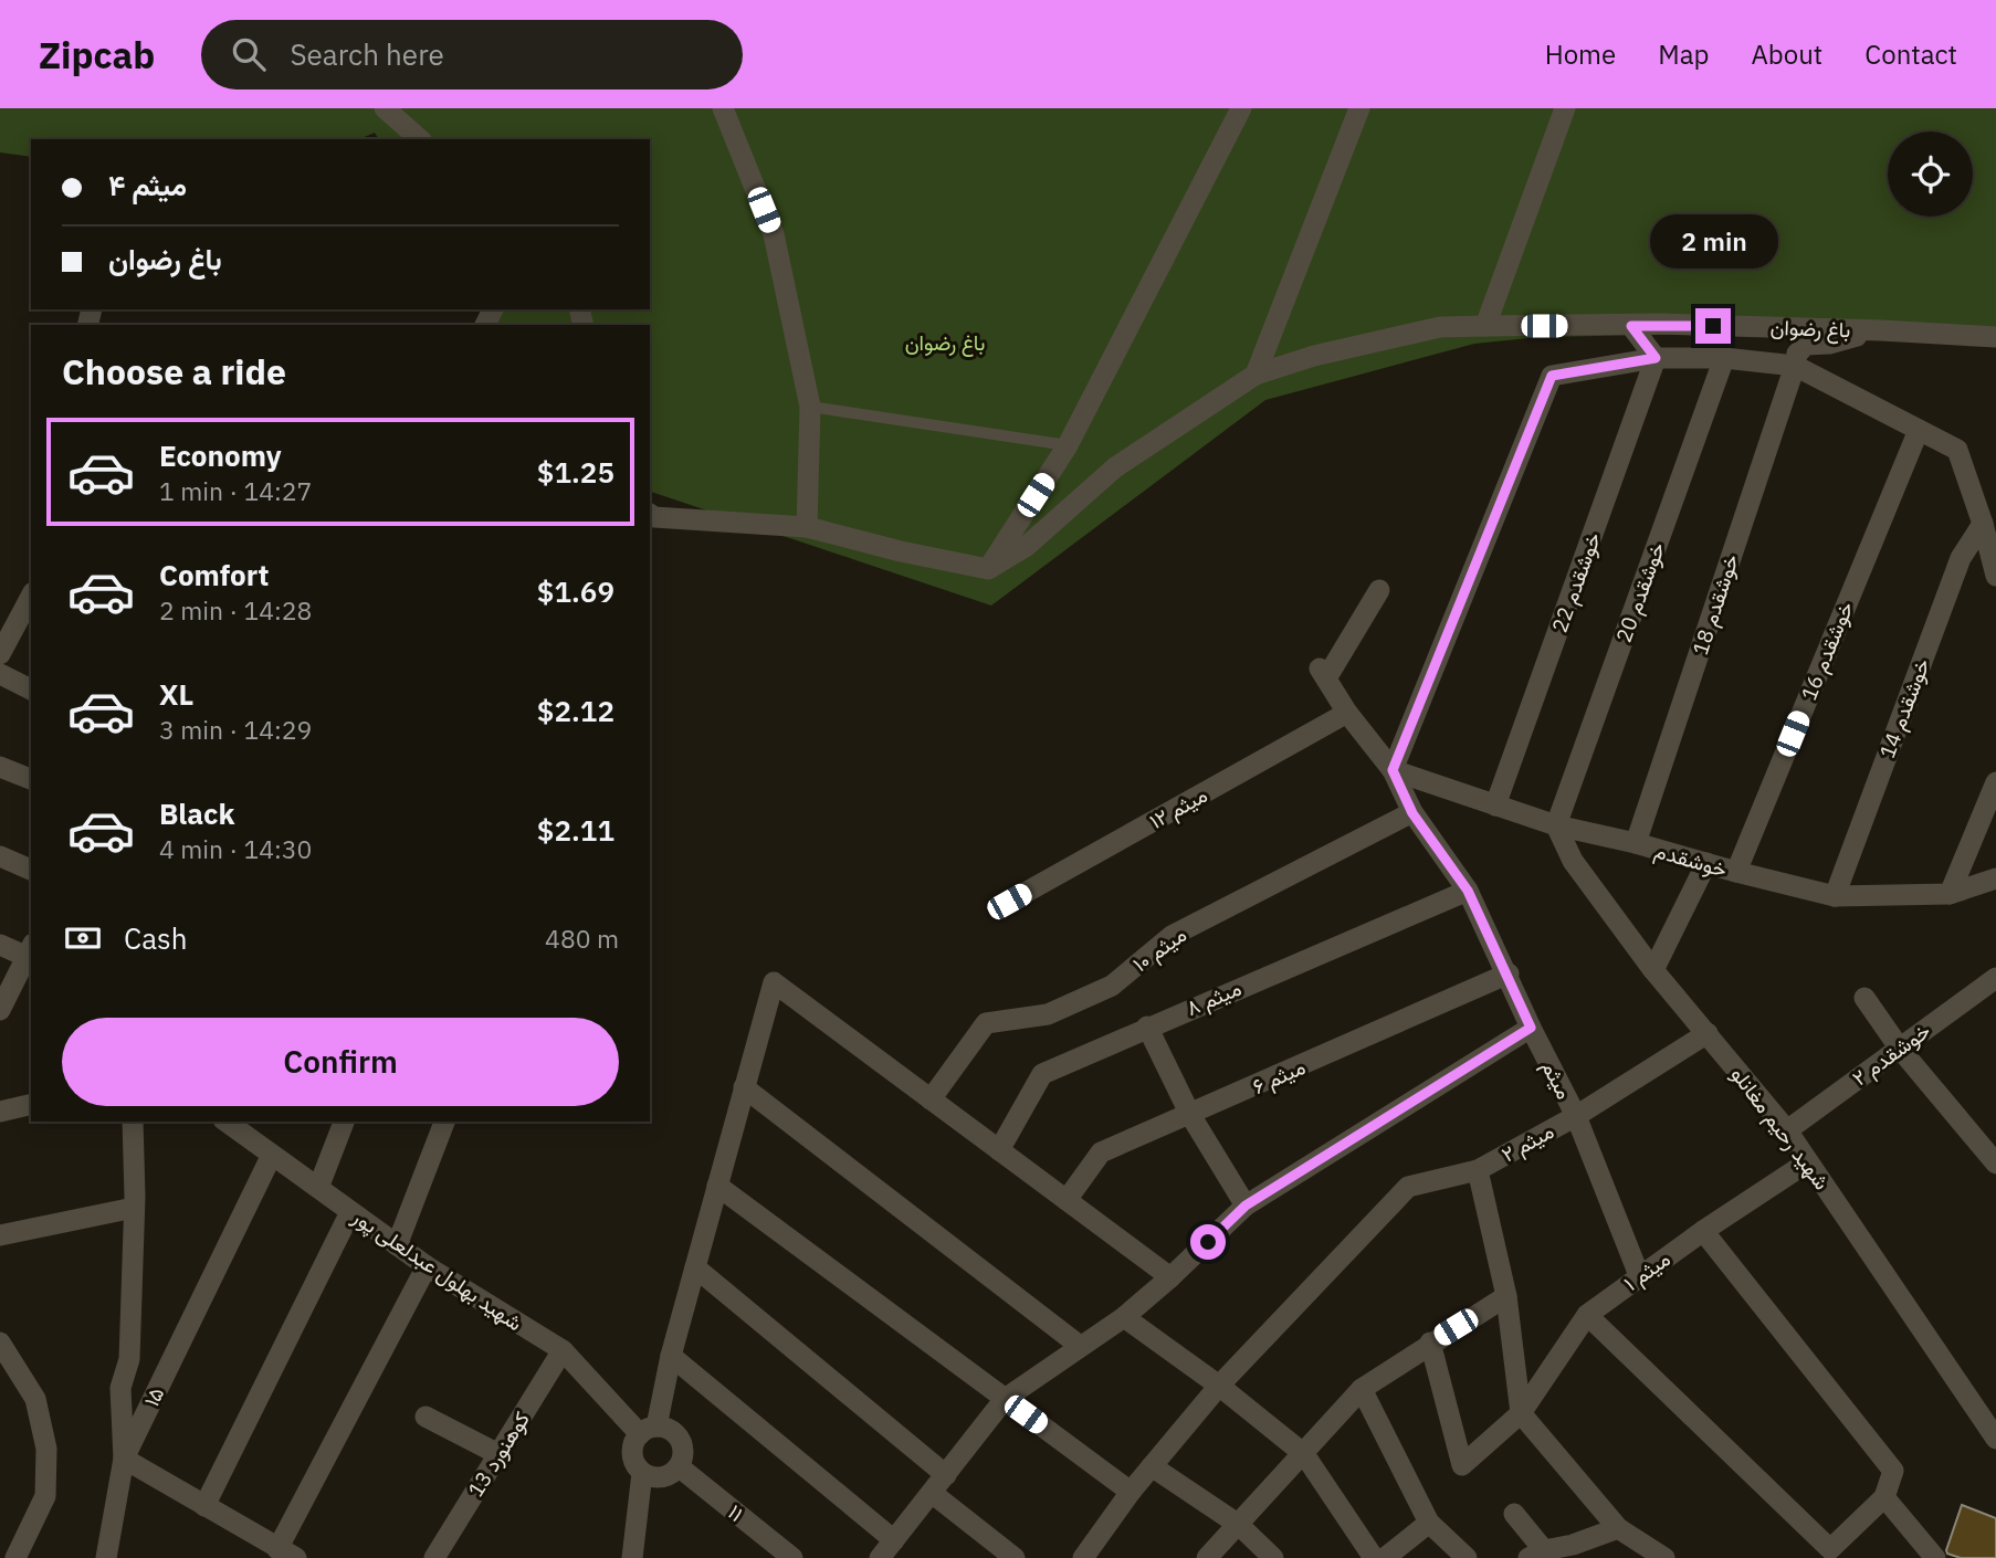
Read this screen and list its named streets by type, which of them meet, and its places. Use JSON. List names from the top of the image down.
{
  "streets": {
    "street": [
      "باغ رضوان",
      "خوشقدم 22",
      "خوشقدم 20",
      "خوشقدم 18",
      "خوشقدم 16",
      "خوشقدم 14",
      "۱۲ میثم",
      "خوشقدم",
      "۱۰ میثم",
      "۸ میثم",
      "۲ خوشقدم",
      "۶ میثم",
      "میثم",
      "شهید رحیم مغانلو",
      "۲ میثم",
      "شهید بهلول عبدلعلی پور",
      "۱ میثم",
      "۱۵",
      "کوهنورد 13",
      "۱۱"
    ]
  },
  "crossings": [
    ["خوشقدم 22", "خوشقدم"],
    ["خوشقدم 20", "خوشقدم"],
    ["خوشقدم 20", "شهید رحیم مغانلو"],
    ["خوشقدم 18", "خوشقدم"],
    ["خوشقدم 16", "خوشقدم"],
    ["خوشقدم 14", "خوشقدم"],
    ["۱۲ میثم", "میثم"],
    ["خوشقدم", "میثم"],
    ["خوشقدم", "شهید رحیم مغانلو"],
    ["۱۰ میثم", "میثم"],
    ["۸ میثم", "میثم"],
    ["۲ خوشقدم", "شهید رحیم مغانلو"],
    ["۶ میثم", "میثم"],
    ["میثم", "۲ میثم"],
    ["میثم", "۱ میثم"],
    ["شهید رحیم مغانلو", "۲ میثم"],
    ["شهید رحیم مغانلو", "۱ میثم"],
    ["شهید بهلول عبدلعلی پور", "۱۵"],
    ["شهید بهلول عبدلعلی پور", "کوهنورد 13"],
    ["شهید بهلول عبدلعلی پور", "۱۱"]
  ],
  "parks": ["باغ رضوان"],
  "page": {
    "header": "Zipcab",
    "search": "Search here",
    "nav": [
      "Home",
      "Map",
      "About",
      "Contact"
    ],
    "banner": ["۴ میثم", "باغ رضوان"],
    "bubble": "2 min",
    "heading": "Choose a ride",
    "list": [
      {
        "name": "Economy",
        "note": "1 min · 14:27",
        "value": "$1.25"
      },
      {
        "name": "Comfort",
        "note": "2 min · 14:28",
        "value": "$1.69"
      },
      {
        "name": "XL",
        "note": "3 min · 14:29",
        "value": "$2.12"
      },
      {
        "name": "Black",
        "note": "4 min · 14:30",
        "value": "$2.11"
      }
    ],
    "pay": ["Cash", "480 m"],
    "buttons": "Confirm"
  }
}
